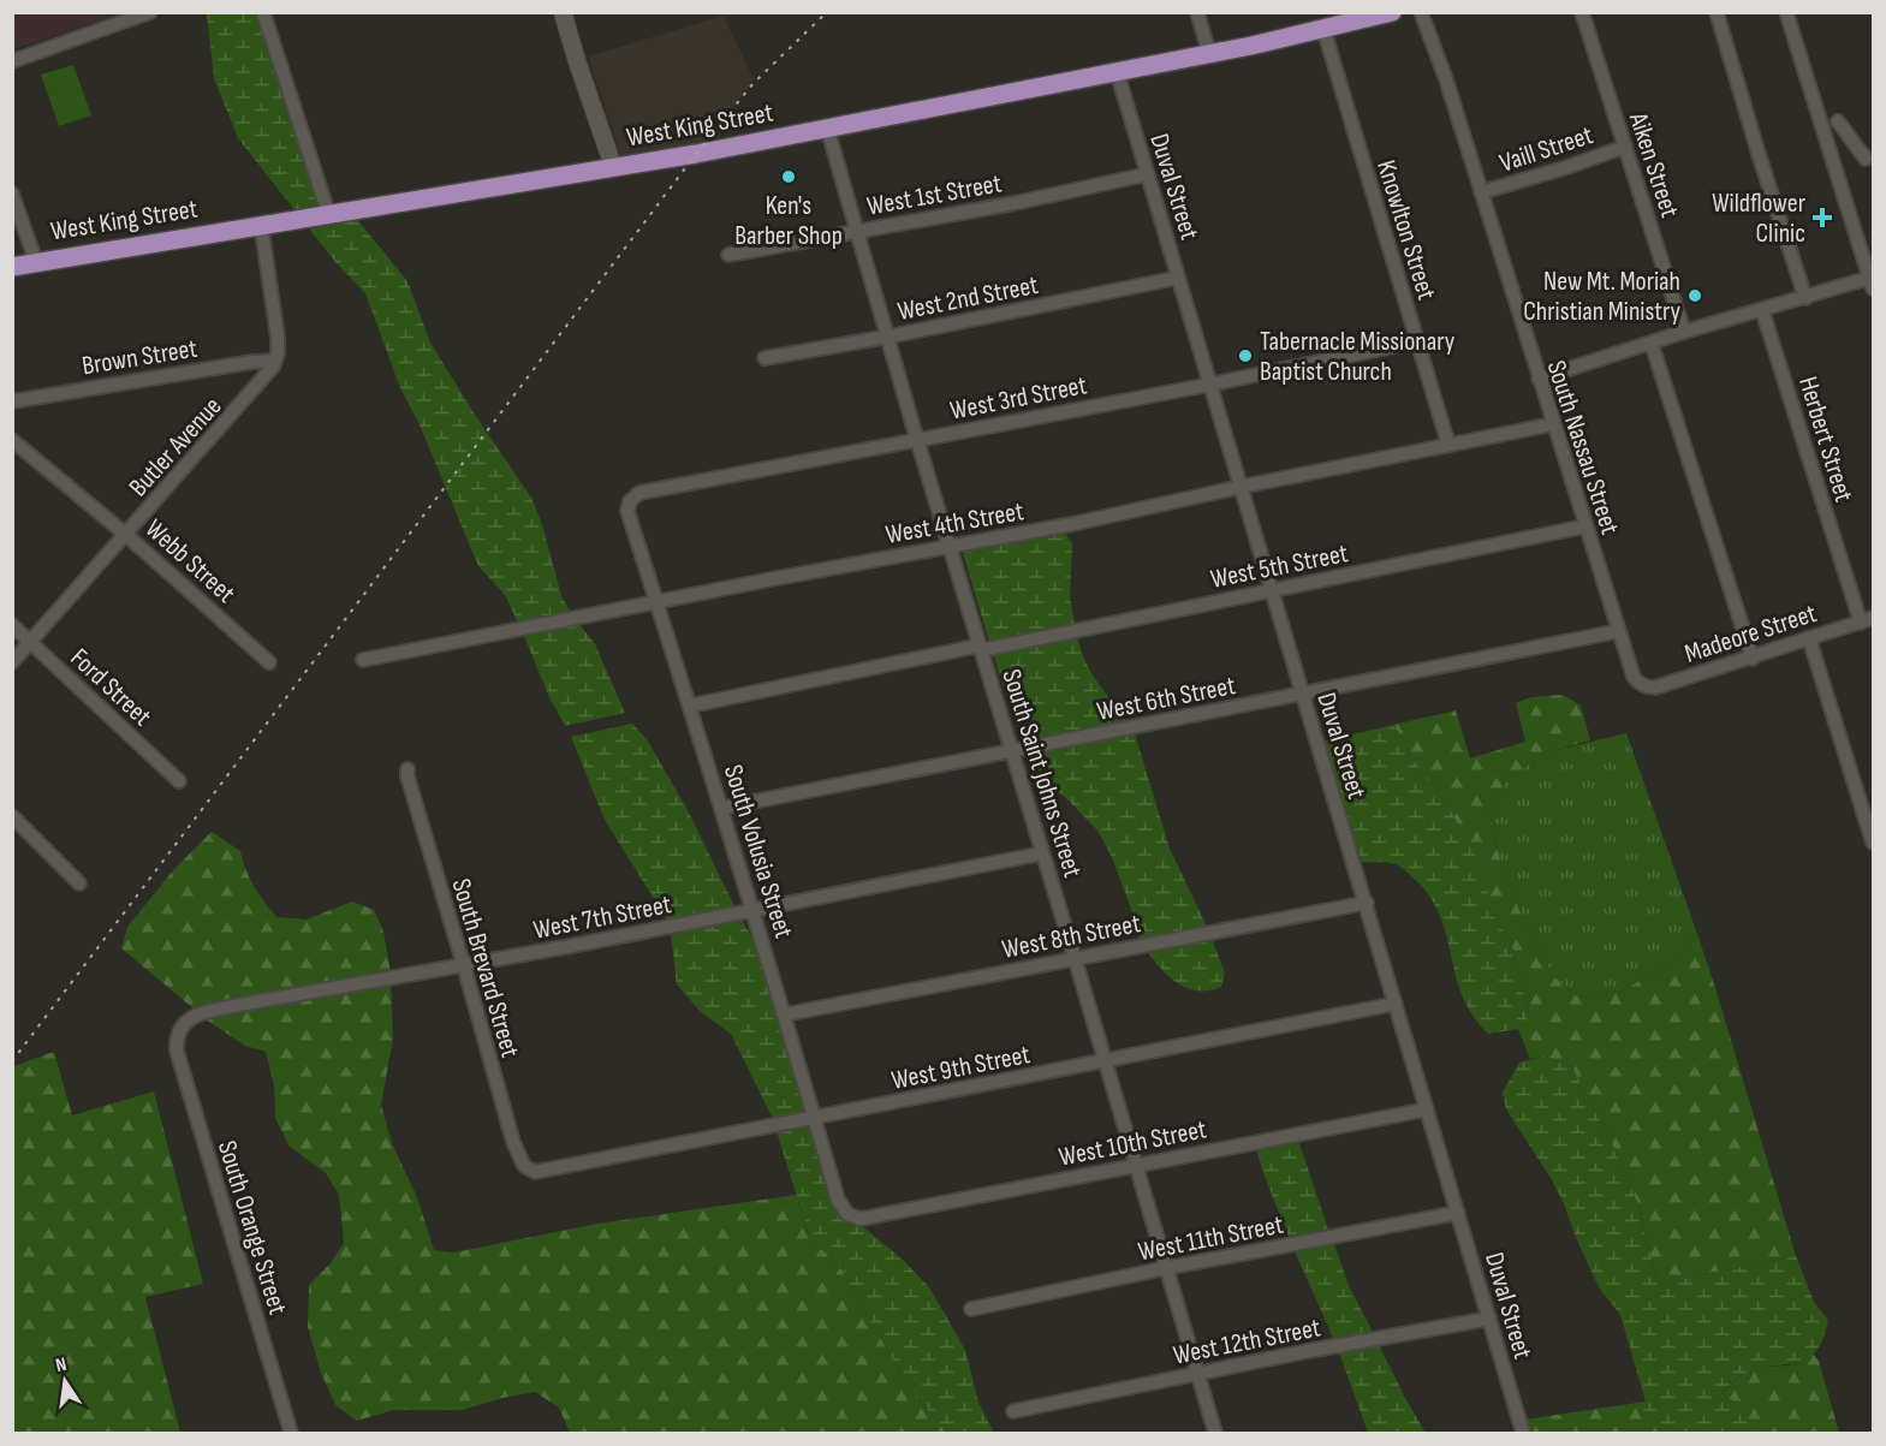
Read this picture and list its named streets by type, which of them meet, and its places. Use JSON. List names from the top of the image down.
{
  "streets": {
    "main road": ["West King Street"],
    "street": [
      "Vaill Street",
      "Aiken Street",
      "Duval Street",
      "West 1st Street",
      "Knowlton Street",
      "West 2nd Street",
      "Brown Street",
      "West 3rd Street",
      "Herbert Street",
      "Butler Avenue",
      "South Nassau Street",
      "West 4th Street",
      "Webb Street",
      "West 5th Street",
      "Madeore Street",
      "Ford Street",
      "West 6th Street",
      "South Saint Johns Street",
      "South Volusia Street",
      "West 7th Street",
      "West 8th Street",
      "South Brevard Street",
      "West 9th Street",
      "West 10th Street",
      "South Orange Street",
      "West 11th Street",
      "West 12th Street"
    ]
  },
  "crossings": [
    ["West King Street", "Duval Street"],
    ["West King Street", "Knowlton Street"],
    ["West King Street", "South Saint Johns Street"],
    ["Vaill Street", "Aiken Street"],
    ["Vaill Street", "South Nassau Street"],
    ["Duval Street", "West 1st Street"],
    ["Duval Street", "West 2nd Street"],
    ["Duval Street", "West 3rd Street"],
    ["Duval Street", "West 4th Street"],
    ["Duval Street", "West 5th Street"],
    ["Duval Street", "West 6th Street"],
    ["Duval Street", "West 8th Street"],
    ["Duval Street", "West 9th Street"],
    ["Duval Street", "West 10th Street"],
    ["Duval Street", "West 11th Street"],
    ["Duval Street", "West 12th Street"],
    ["West 1st Street", "South Saint Johns Street"],
    ["Knowlton Street", "West 3rd Street"],
    ["Knowlton Street", "West 4th Street"],
    ["West 2nd Street", "South Saint Johns Street"],
    ["Brown Street", "Butler Avenue"],
    ["West 3rd Street", "South Saint Johns Street"],
    ["West 3rd Street", "South Volusia Street"],
    ["Herbert Street", "Madeore Street"],
    ["Butler Avenue", "Webb Street"],
    ["Butler Avenue", "Ford Street"],
    ["South Nassau Street", "West 4th Street"],
    ["South Nassau Street", "West 5th Street"],
    ["South Nassau Street", "Madeore Street"],
    ["South Nassau Street", "West 6th Street"],
    ["West 4th Street", "South Saint Johns Street"],
    ["West 4th Street", "South Volusia Street"],
    ["West 5th Street", "South Saint Johns Street"],
    ["West 5th Street", "South Volusia Street"],
    ["West 6th Street", "South Saint Johns Street"],
    ["West 6th Street", "South Volusia Street"],
    ["South Saint Johns Street", "West 7th Street"],
    ["South Saint Johns Street", "West 8th Street"],
    ["South Saint Johns Street", "West 9th Street"],
    ["South Saint Johns Street", "West 10th Street"],
    ["South Saint Johns Street", "West 11th Street"],
    ["South Saint Johns Street", "West 12th Street"],
    ["South Volusia Street", "West 7th Street"],
    ["South Volusia Street", "West 8th Street"],
    ["South Volusia Street", "West 9th Street"],
    ["South Volusia Street", "West 10th Street"],
    ["West 7th Street", "South Brevard Street"],
    ["West 7th Street", "South Orange Street"],
    ["South Brevard Street", "West 9th Street"]
  ],
  "places": {
    "other": ["Ken's Barber Shop", "New Mt. Moriah Christian Ministry", "Tabernacle Missionary Baptist Church"],
    "health": ["Wildflower Clinic"]
  },
  "north": "top"
}
